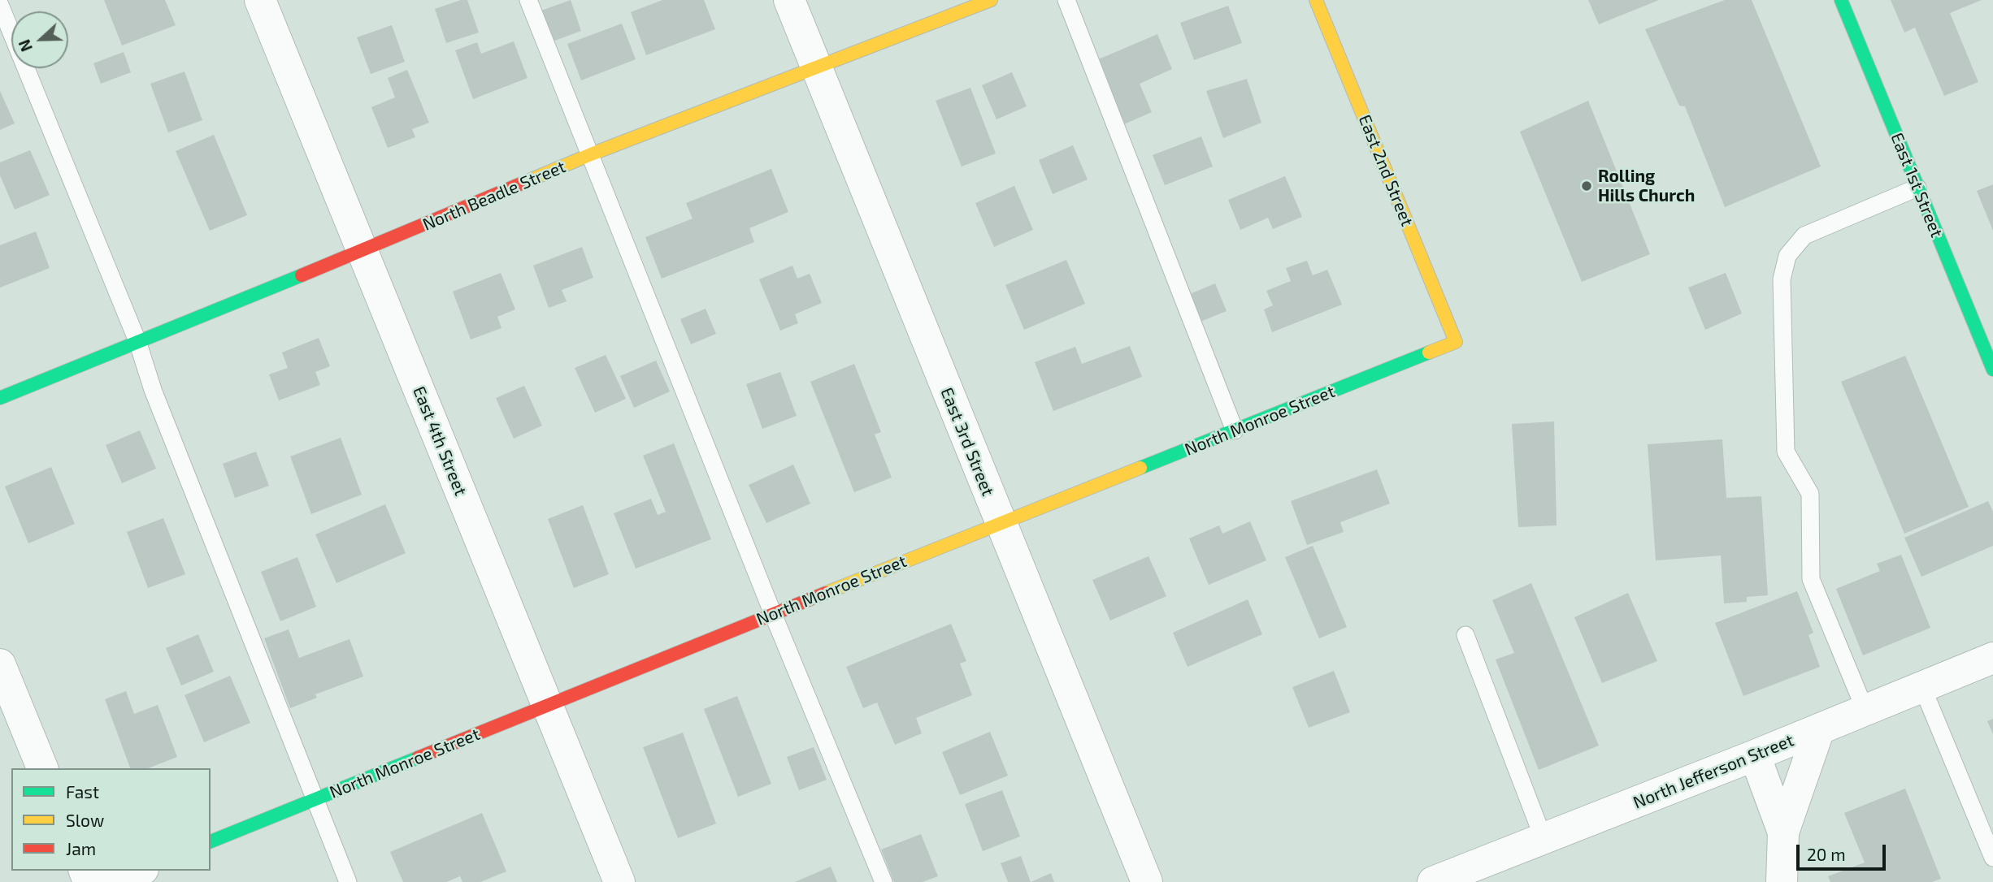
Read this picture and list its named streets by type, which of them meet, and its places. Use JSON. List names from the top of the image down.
{
  "streets": {
    "street": [
      "East 2nd Street",
      "East 1st Street",
      "North Beadle Street",
      "North Monroe Street",
      "East 4th Street",
      "East 3rd Street",
      "North Jefferson Street"
    ]
  },
  "crossings": [
    ["East 2nd Street", "North Monroe Street"],
    ["North Beadle Street", "East 4th Street"],
    ["North Beadle Street", "East 3rd Street"],
    ["North Monroe Street", "East 4th Street"],
    ["North Monroe Street", "East 3rd Street"]
  ],
  "places": ["Rolling Hills Church"],
  "legend": ["Fast", "Slow", "Jam"],
  "scale_bar": "20 m",
  "north": "left"
}
